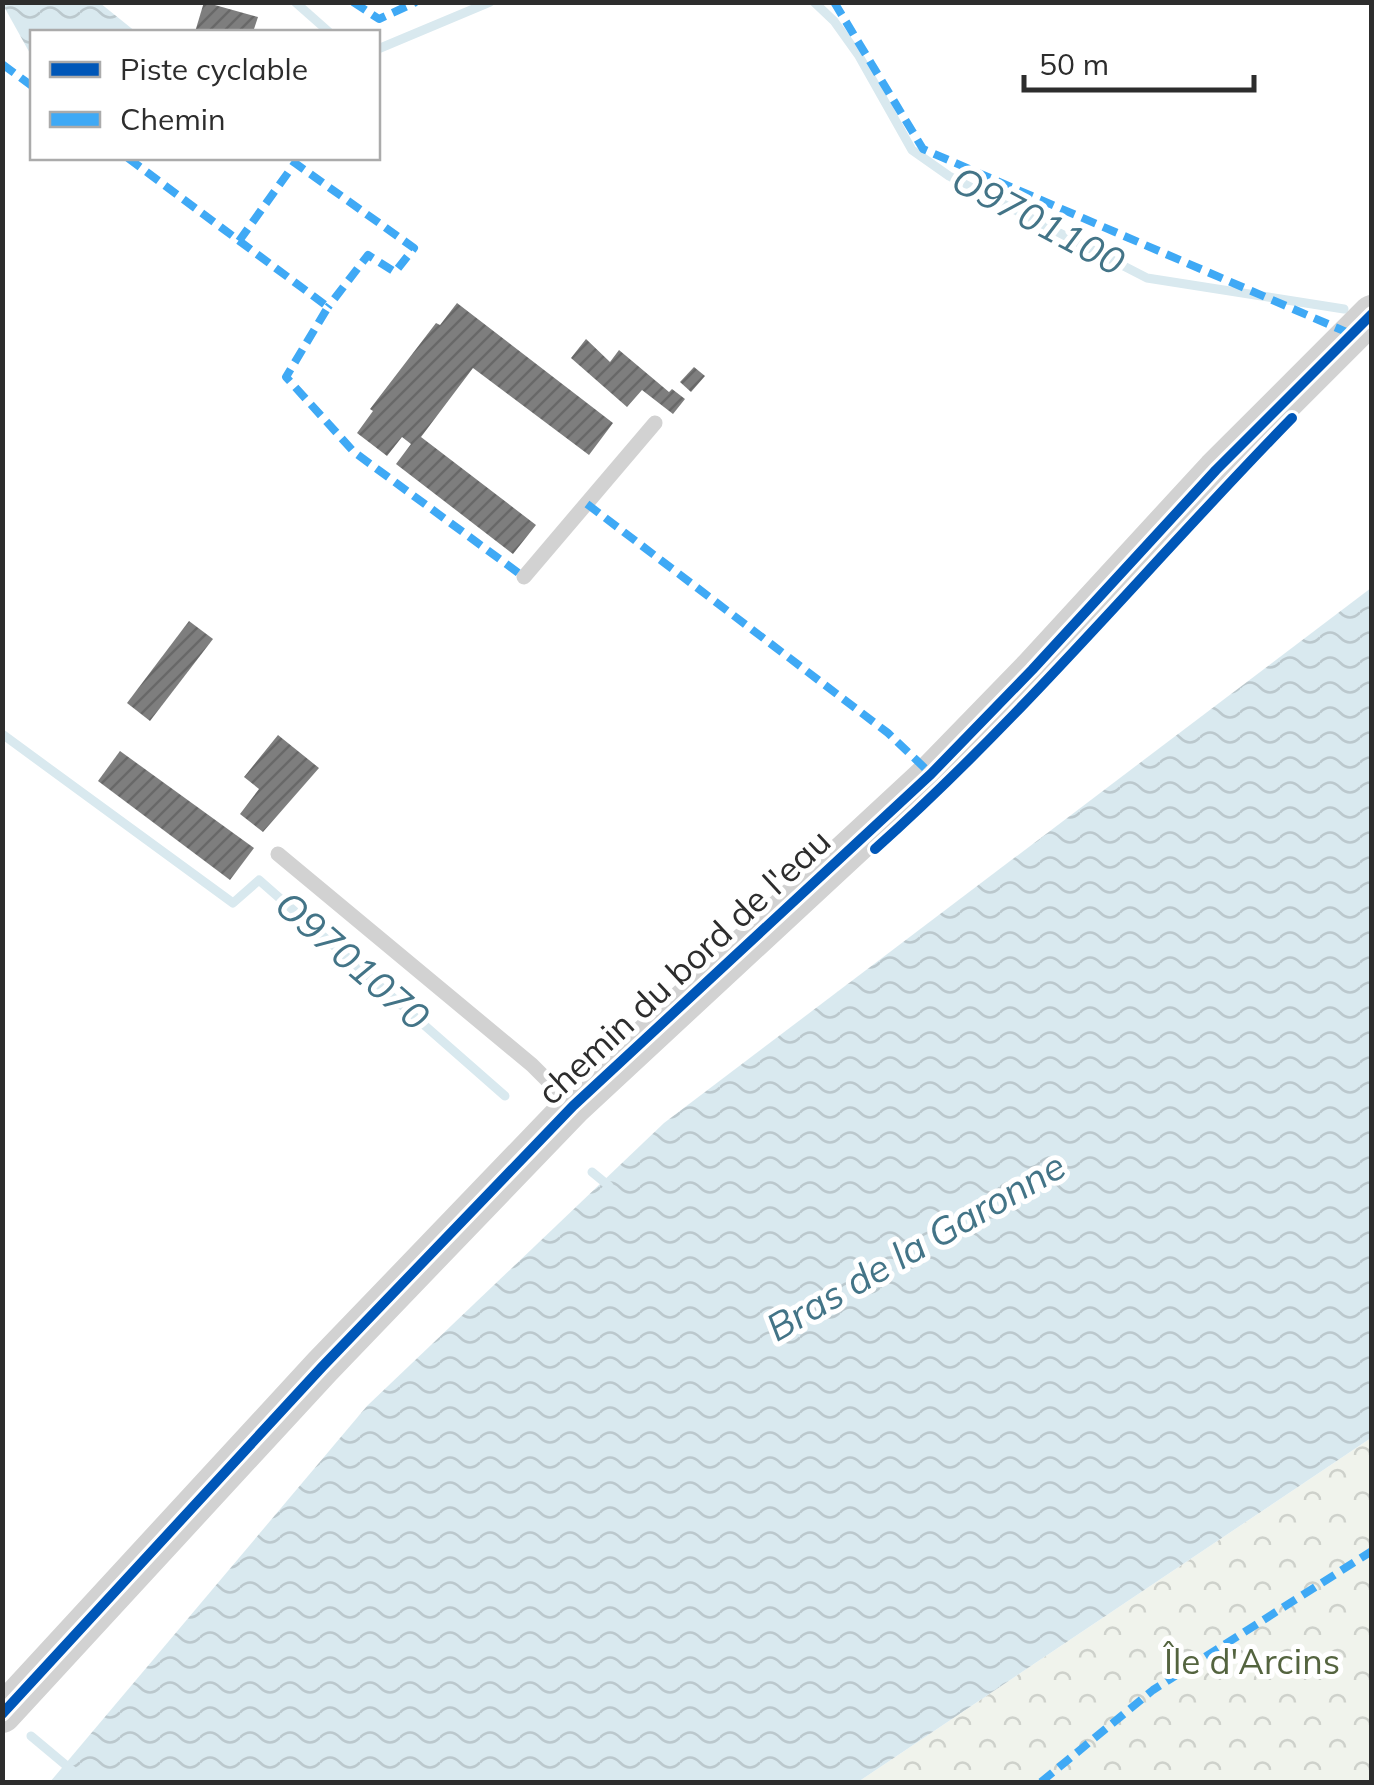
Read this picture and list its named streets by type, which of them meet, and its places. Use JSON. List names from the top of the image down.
{
  "streets": {
    "street": ["chemin du bord de l'eau"]
  },
  "water": ["O9701100", "O9701070", "Bras de la Garonne"],
  "parks": ["Île d'Arcins"],
  "legend": ["Piste cyclable", "Chemin"],
  "scale_bar": "50 m"
}
